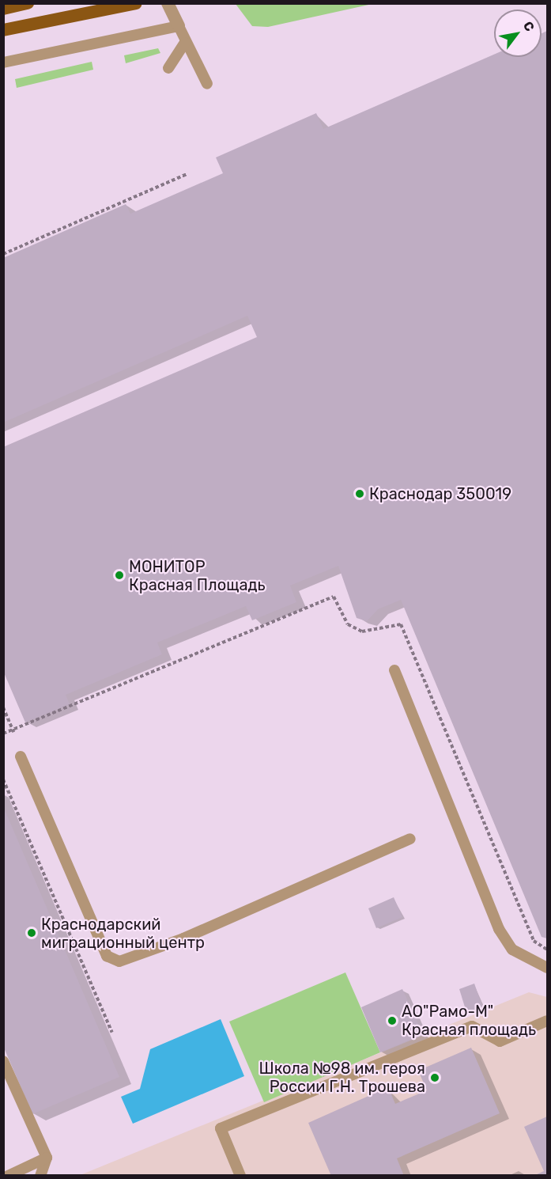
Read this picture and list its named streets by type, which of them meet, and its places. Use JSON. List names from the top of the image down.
{
  "places": [
    "Краснодар 350019",
    "МОНИТОР Красная Площадь",
    "Краснодарский миграционный центр",
    "АО\"Рамо-М\" Красная площадь",
    "Школа №98 им. героя России Г.Н. Трошева"
  ],
  "north": "top right"
}
